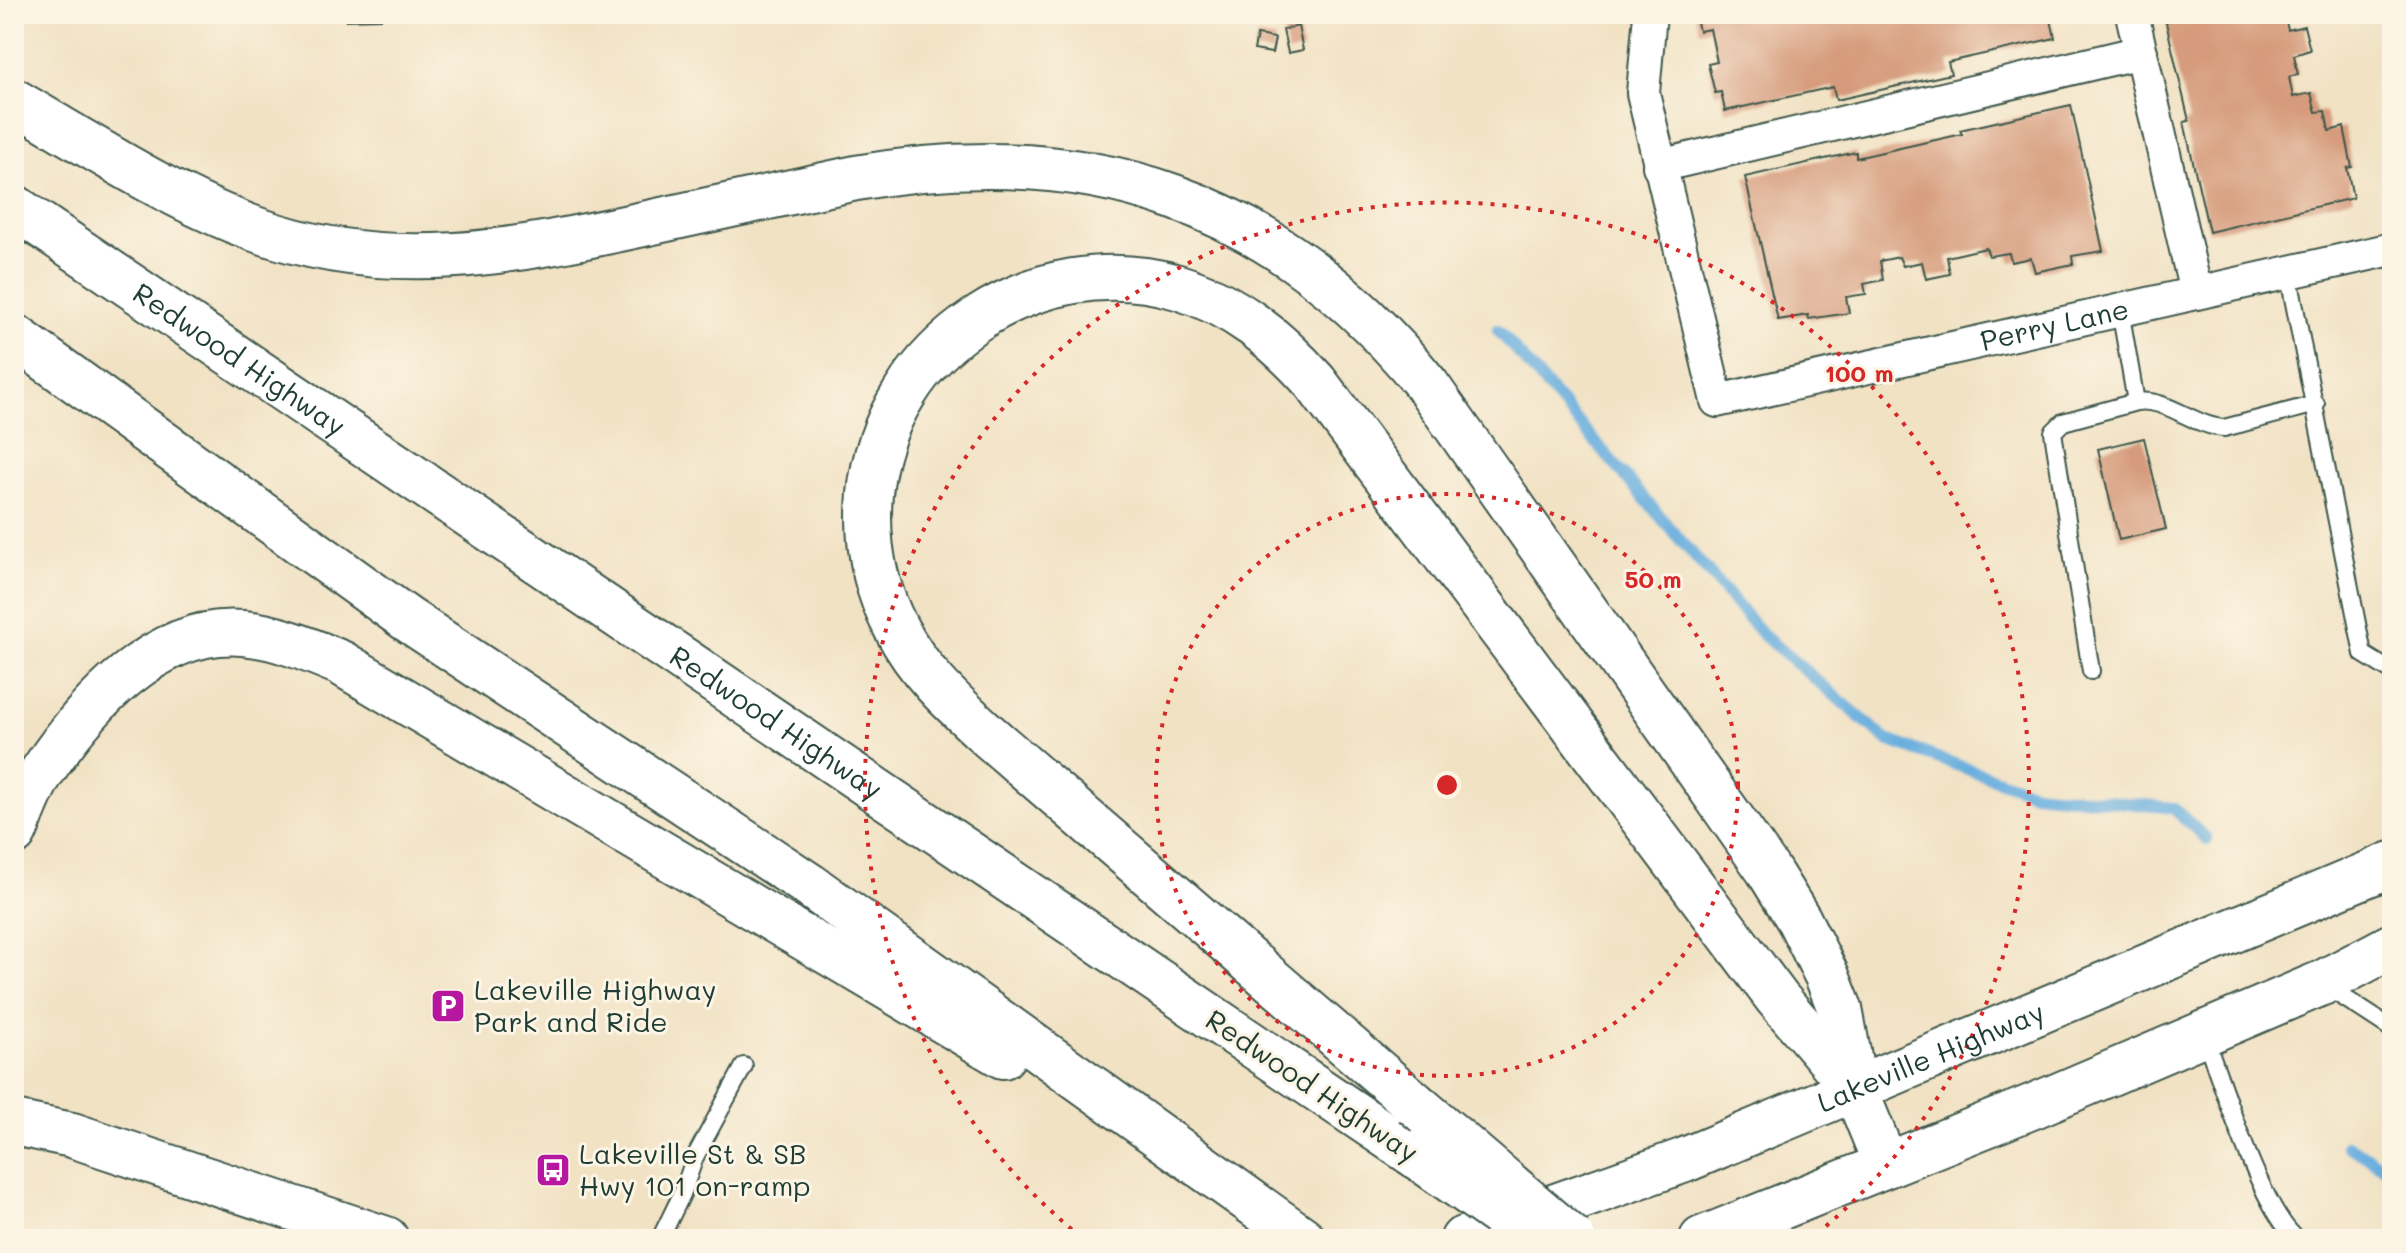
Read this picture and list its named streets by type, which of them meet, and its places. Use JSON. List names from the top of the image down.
{
  "streets": {
    "main road": ["Redwood Highway", "Lakeville Highway"],
    "street": ["Perry Lane"]
  },
  "places": {
    "parking": ["Lakeville Highway Park and Ride"],
    "bus stop": ["Lakeville St & SB Hwy 101 on-ramp"]
  },
  "rings": ["100 m", "50 m"]
}
